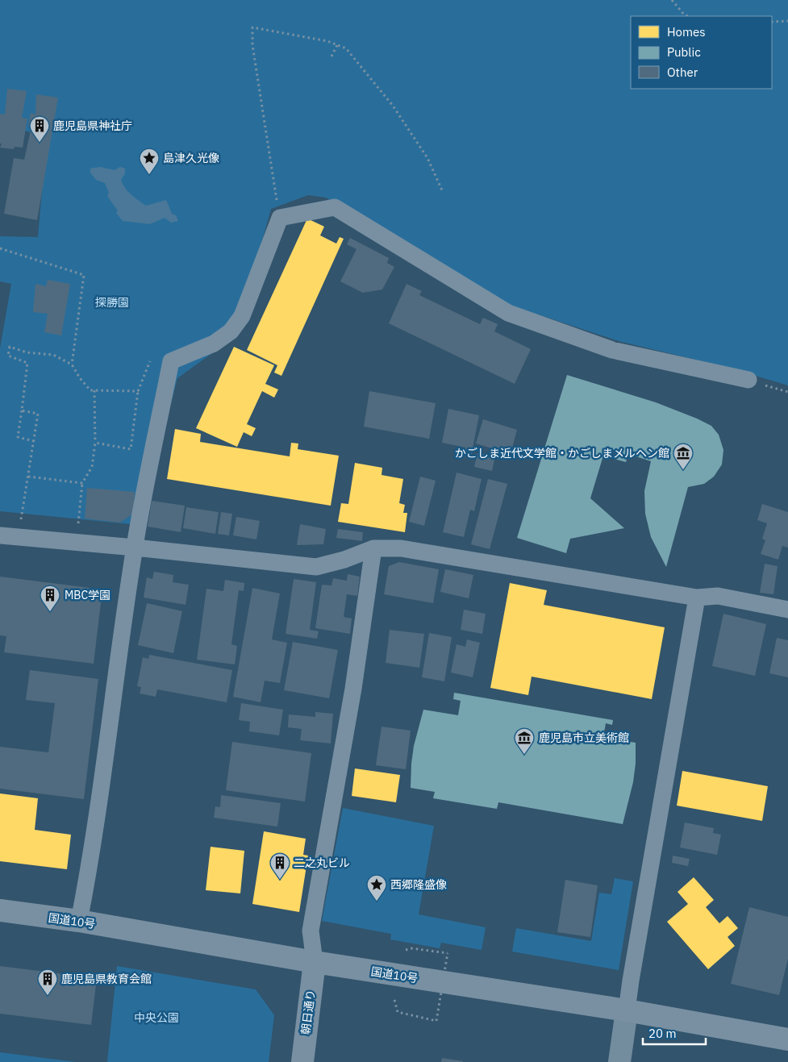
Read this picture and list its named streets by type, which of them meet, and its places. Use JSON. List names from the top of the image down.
{
  "streets": {
    "highway": ["国道10号", "朝日通り"]
  },
  "crossings": [
    ["国道10号", "朝日通り"]
  ],
  "parks": ["探勝園", "中央公園"],
  "places": {
    "building": [
      "鹿児島県神社庁",
      "MBC学園",
      "二之丸ビル",
      "鹿児島県教育会館"
    ],
    "place": ["島津久光像", "西郷隆盛像"],
    "museum": ["かごしま近代文学館・かごしまメルヘン館", "鹿児島市立美術館"]
  },
  "legend": ["Homes", "Public", "Other"],
  "scale_bar": "20 m"
}
